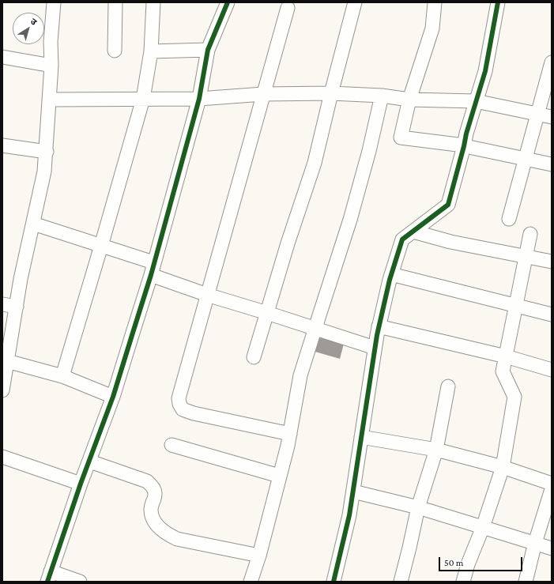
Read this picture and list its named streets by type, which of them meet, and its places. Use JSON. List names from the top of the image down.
{
  "scale_bar": "50 m",
  "north": "top right"
}
